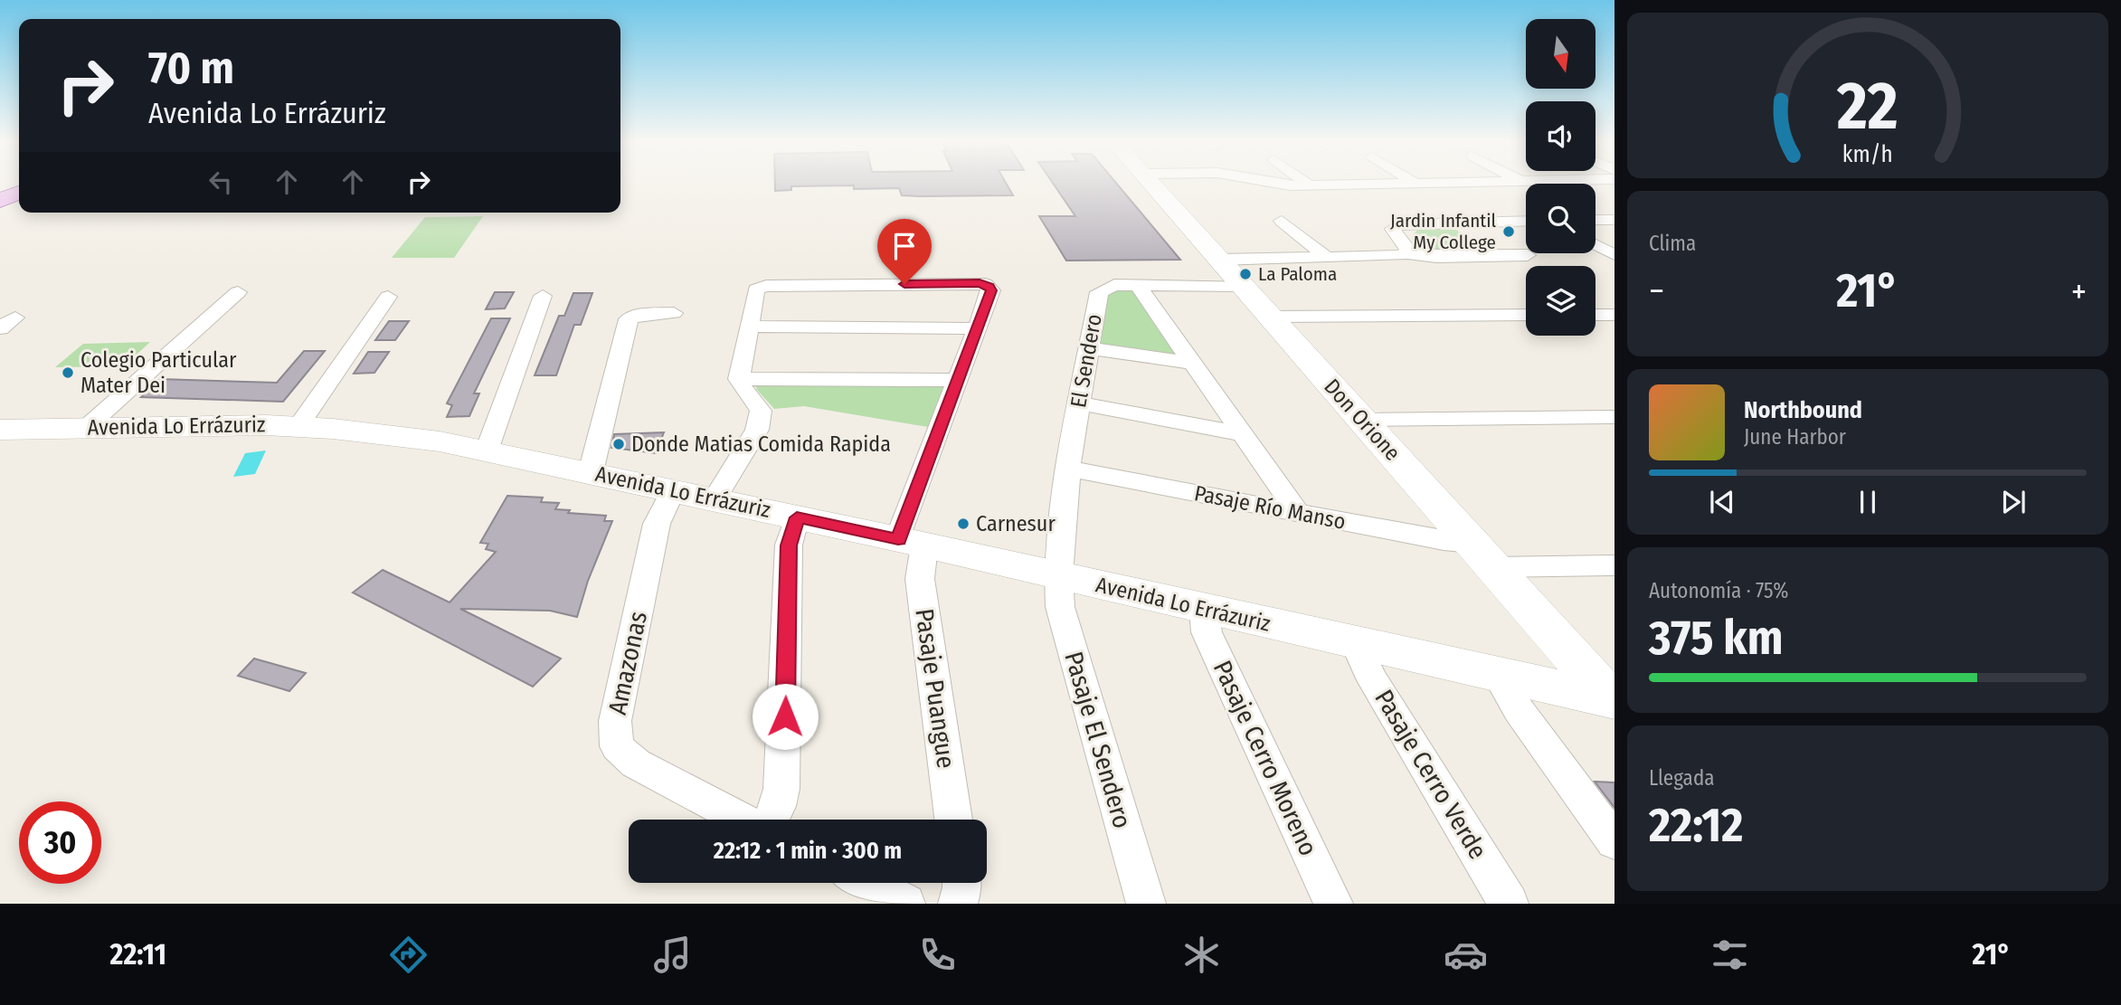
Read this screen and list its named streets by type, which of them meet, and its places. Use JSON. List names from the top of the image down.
{
  "streets": {
    "main road": ["Don Orione", "Avenida Lo Errázuriz"],
    "street": [
      "El Sendero",
      "Pasaje Río Manso",
      "Amazonas",
      "Pasaje Puangue",
      "Pasaje El Sendero",
      "Pasaje Cerro Moreno",
      "Pasaje Cerro Verde"
    ]
  },
  "crossings": [
    ["El Sendero", "Don Orione"],
    ["El Sendero", "Avenida Lo Errázuriz"],
    ["El Sendero", "Pasaje Río Manso"],
    ["El Sendero", "Pasaje El Sendero"],
    ["Don Orione", "Avenida Lo Errázuriz"],
    ["Don Orione", "Pasaje Río Manso"],
    ["Avenida Lo Errázuriz", "Amazonas"],
    ["Avenida Lo Errázuriz", "Pasaje Puangue"],
    ["Avenida Lo Errázuriz", "Pasaje El Sendero"],
    ["Avenida Lo Errázuriz", "Pasaje Cerro Moreno"],
    ["Avenida Lo Errázuriz", "Pasaje Cerro Verde"]
  ],
  "places": [
    "Jardin Infantil My College",
    "La Paloma",
    "Colegio Particular Mater Dei",
    "Donde Matias Comida Rapida",
    "Carnesur"
  ],
  "north": "bottom",
  "page": {
    "turn": ["70 m", "Avenida Lo Errázuriz"],
    "tile": [
      "Clima",
      ["Autonomía · 75%", "375 km"],
      ["Llegada", "22:12"]
    ],
    "heat": ["−", "21°", "+"],
    "song": ["Northbound", "June Harbor"],
    "limit": "30",
    "trip": "22:12 · 1 min · 300 m",
    "tabs": ["22:11", "21°"],
    "gauge": ["22", "km/h"]
  }
}
